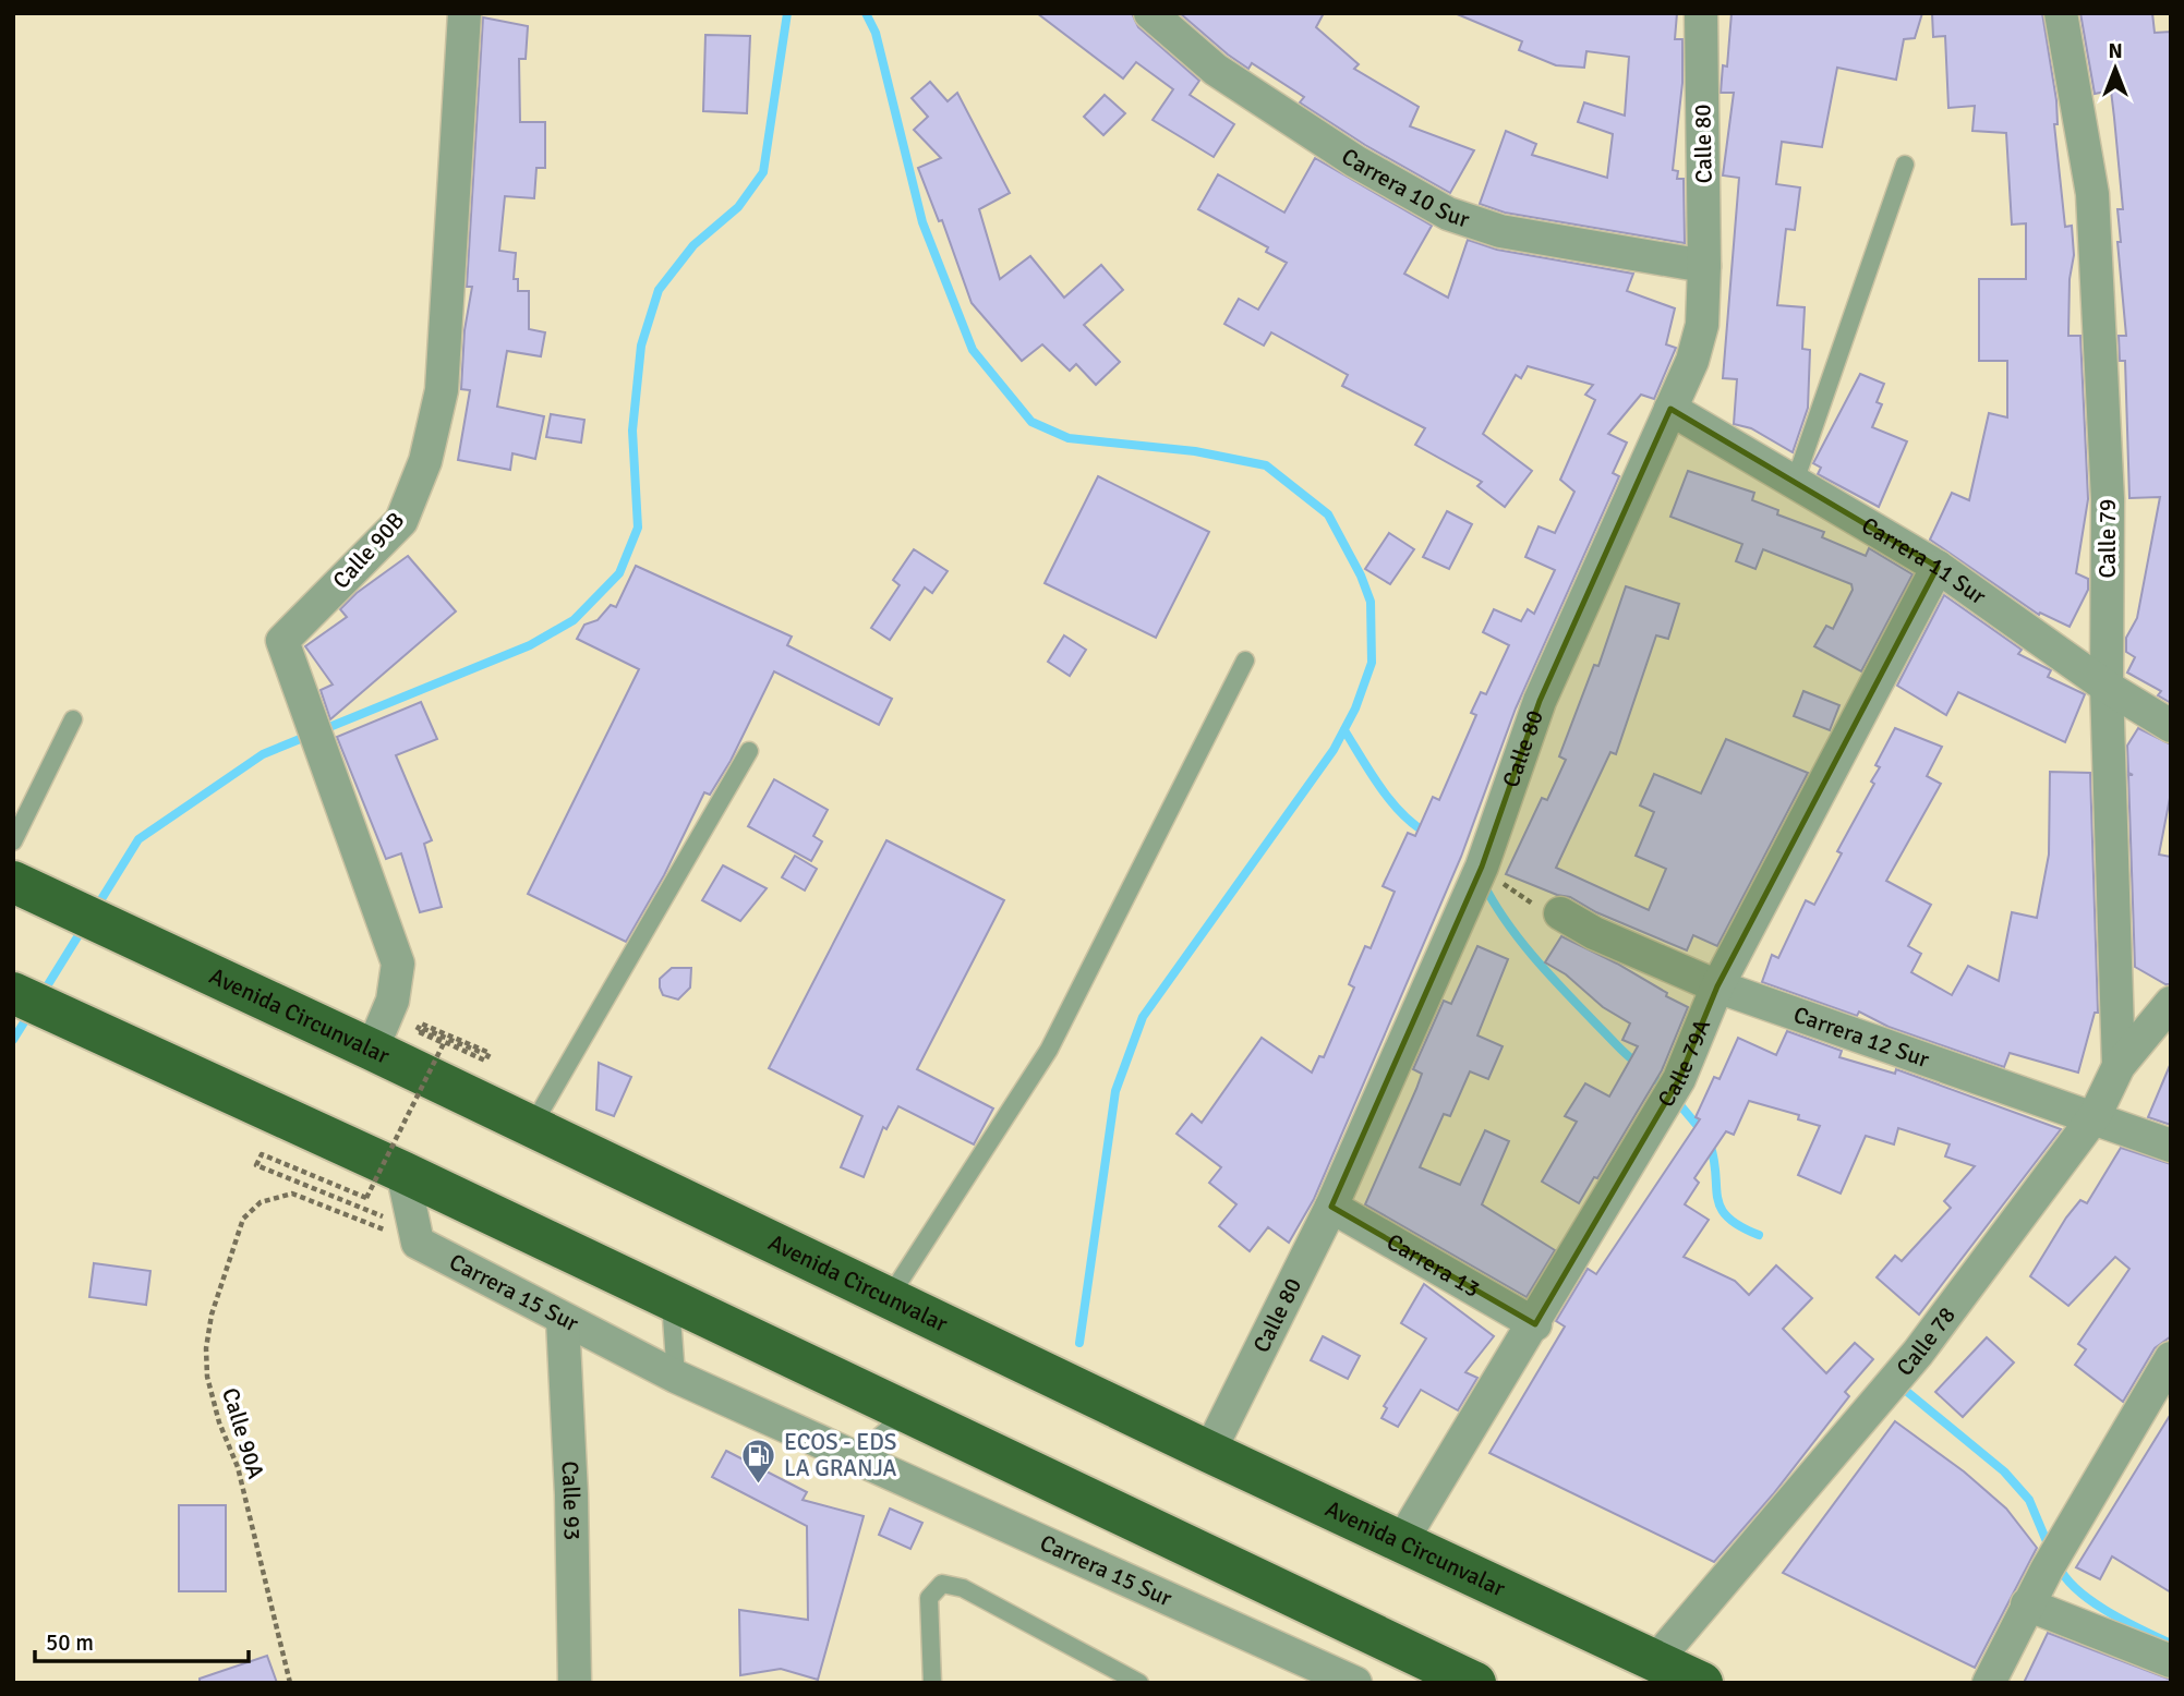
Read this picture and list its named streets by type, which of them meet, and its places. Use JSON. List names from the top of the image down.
{
  "streets": {
    "highway": ["Avenida Circunvalar"],
    "street": [
      "Calle 80",
      "Carrera 10 Sur",
      "Calle 79",
      "Calle 90B",
      "Carrera 11 Sur",
      "Carrera 12 Sur",
      "Calle 79A",
      "Carrera 13",
      "Carrera 15 Sur",
      "Calle 78",
      "Calle 93"
    ],
    "path": ["Calle 90A"]
  },
  "crossings": [
    ["Calle 80", "Carrera 10 Sur"],
    ["Calle 80", "Carrera 11 Sur"],
    ["Calle 80", "Avenida Circunvalar"],
    ["Calle 80", "Carrera 13"],
    ["Calle 79", "Carrera 11 Sur"],
    ["Calle 79", "Calle 78"],
    ["Calle 90B", "Avenida Circunvalar"],
    ["Carrera 11 Sur", "Calle 79A"],
    ["Avenida Circunvalar", "Calle 79A"],
    ["Avenida Circunvalar", "Calle 78"],
    ["Carrera 12 Sur", "Calle 79A"],
    ["Carrera 12 Sur", "Calle 78"],
    ["Calle 79A", "Carrera 13"],
    ["Carrera 15 Sur", "Calle 90A"],
    ["Carrera 15 Sur", "Calle 93"]
  ],
  "places": {
    "fuel station": ["ECOS - EDS LA GRANJA"]
  },
  "scale_bar": "50 m",
  "north": "top"
}
